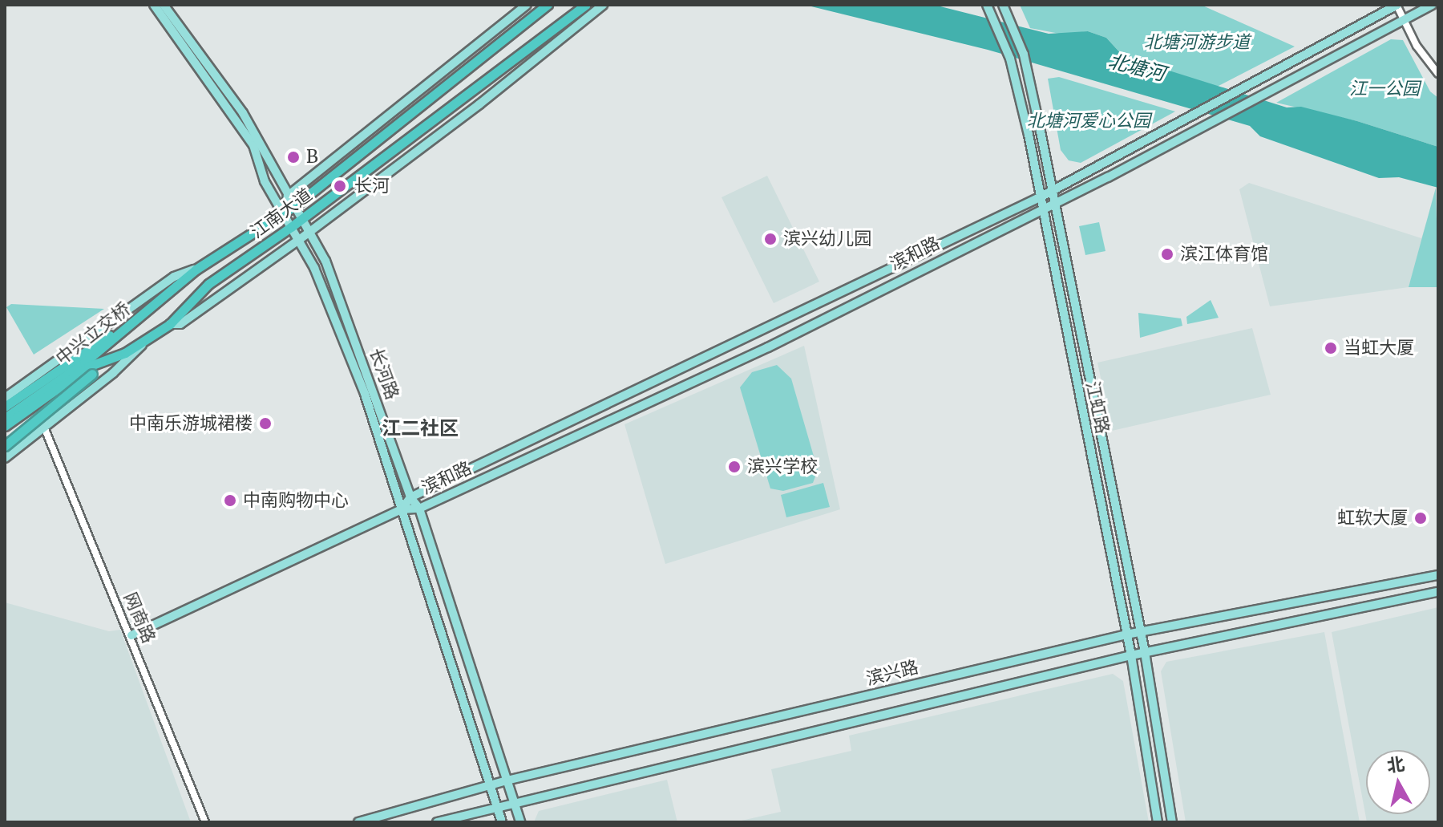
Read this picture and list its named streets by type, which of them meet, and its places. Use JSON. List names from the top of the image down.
{
  "streets": {
    "highway": ["江南大道", "中兴立交桥"],
    "main road": [
      "滨和路",
      "长河路",
      "江虹路",
      "滨兴路"
    ],
    "street": ["网商路"]
  },
  "crossings": [
    ["江南大道", "中兴立交桥"],
    ["江南大道", "长河路"],
    ["江南大道", "网商路"],
    ["滨和路", "长河路"],
    ["滨和路", "江虹路"],
    ["滨和路", "网商路"],
    ["长河路", "滨兴路"],
    ["江虹路", "滨兴路"]
  ],
  "districts": ["江二社区"],
  "water": ["北塘河"],
  "parks": ["北塘河游步道", "江一公园", "北塘河爱心公园"],
  "places": [
    "B",
    "长河",
    "滨兴幼儿园",
    "滨江体育馆",
    "当虹大厦",
    "中南乐游城裙楼",
    "滨兴学校",
    "中南购物中心",
    "虹软大厦"
  ],
  "north": "top"
}
